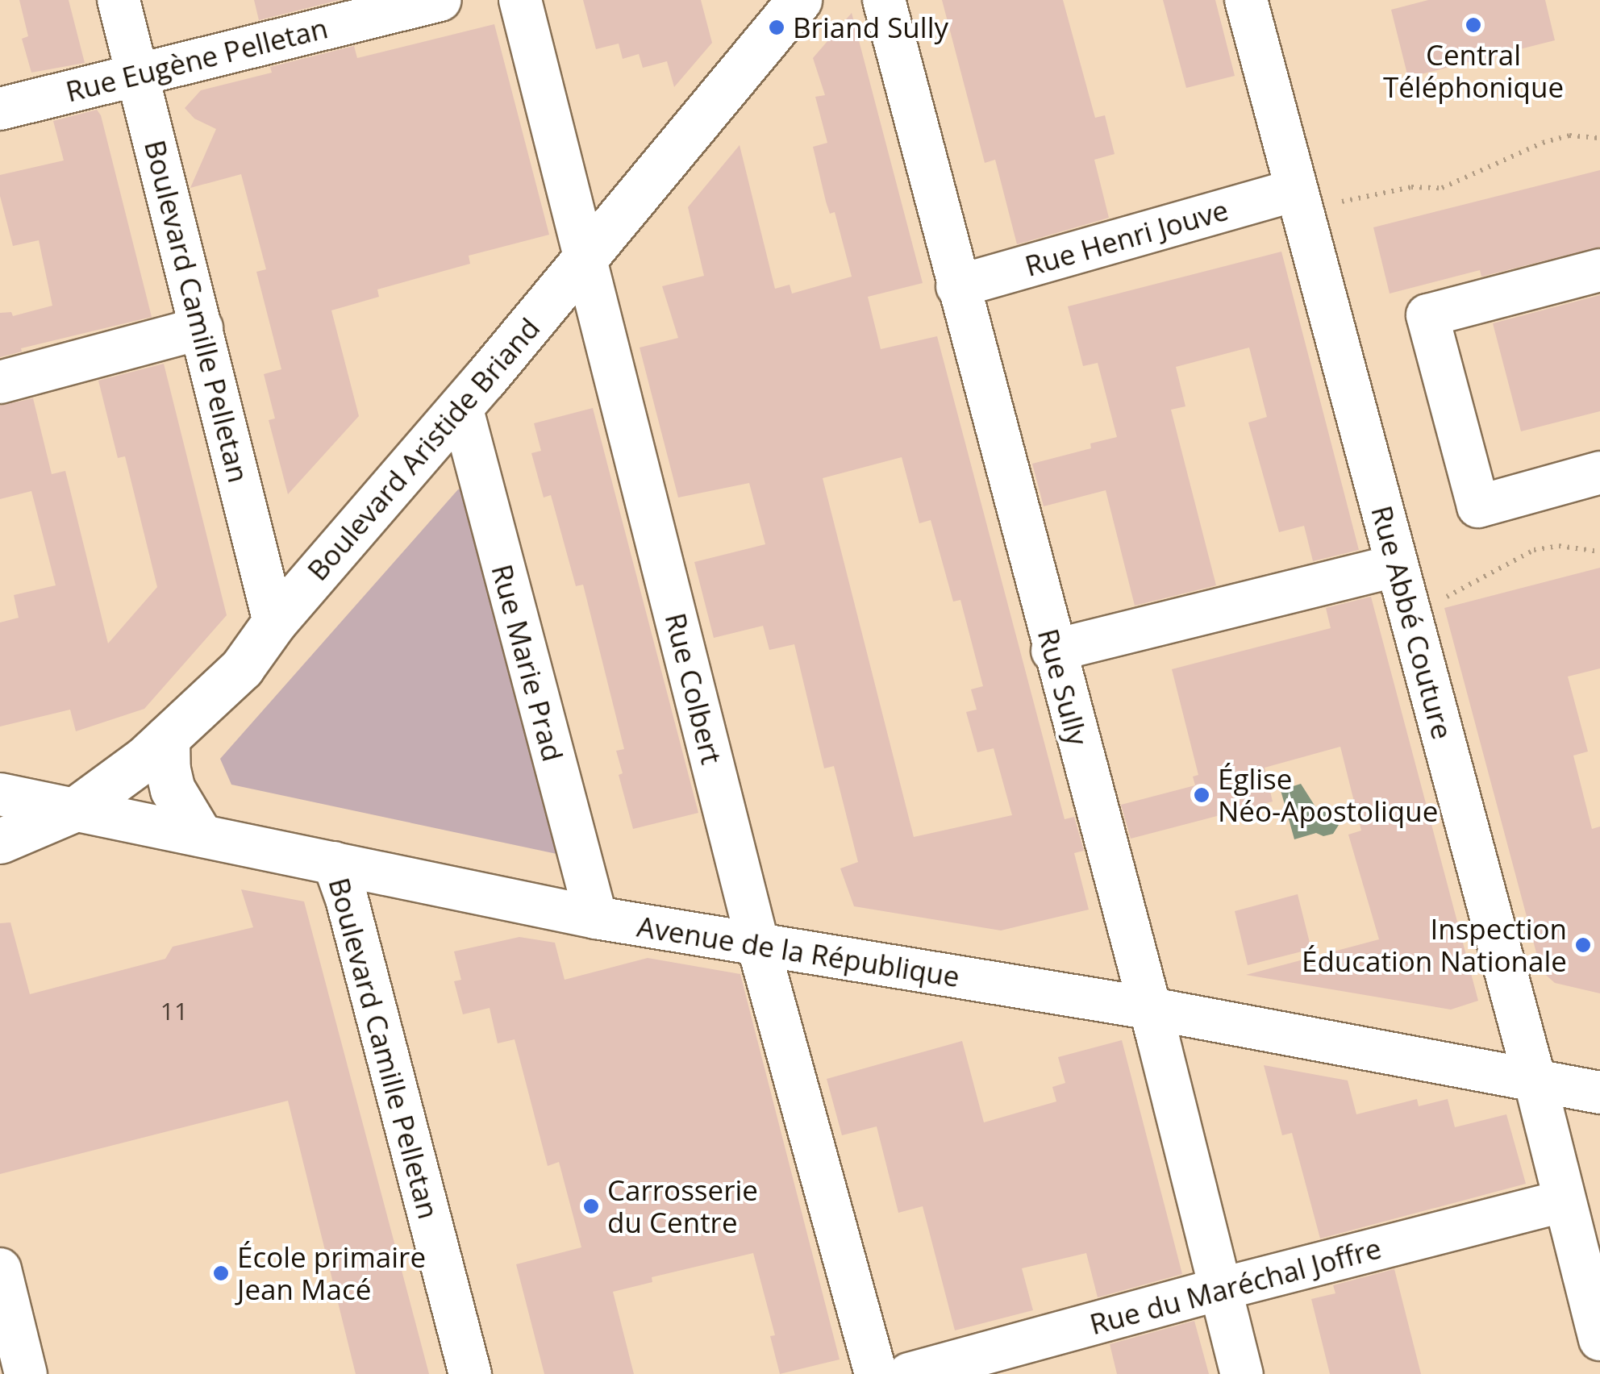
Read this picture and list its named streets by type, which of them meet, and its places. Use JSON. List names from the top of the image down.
{
  "streets": {
    "main road": ["Boulevard Aristide Briand"],
    "street": [
      "Rue Eugène Pelletan",
      "Rue Henri Jouve",
      "Boulevard Camille Pelletan",
      "Rue Abbé Couture",
      "Rue Marie Prad",
      "Rue Sully",
      "Rue Colbert",
      "Avenue de la République",
      "Rue du Maréchal Joffre"
    ]
  },
  "crossings": [
    ["Rue Eugène Pelletan", "Boulevard Camille Pelletan"],
    ["Rue Henri Jouve", "Rue Abbé Couture"],
    ["Rue Henri Jouve", "Rue Sully"],
    ["Boulevard Camille Pelletan", "Boulevard Aristide Briand"],
    ["Boulevard Camille Pelletan", "Avenue de la République"],
    ["Boulevard Aristide Briand", "Rue Marie Prad"],
    ["Boulevard Aristide Briand", "Rue Colbert"],
    ["Boulevard Aristide Briand", "Avenue de la République"],
    ["Rue Abbé Couture", "Avenue de la République"],
    ["Rue Abbé Couture", "Rue du Maréchal Joffre"],
    ["Rue Marie Prad", "Avenue de la République"],
    ["Rue Sully", "Avenue de la République"],
    ["Rue Sully", "Rue du Maréchal Joffre"],
    ["Rue Colbert", "Avenue de la République"]
  ],
  "places": [
    "Central Téléphonique",
    "Briand Sully",
    "Église Néo-Apostolique",
    "Inspection Éducation Nationale",
    "Carrosserie du Centre",
    "École primaire Jean Macé"
  ],
  "house_numbers": ["11"]
}
